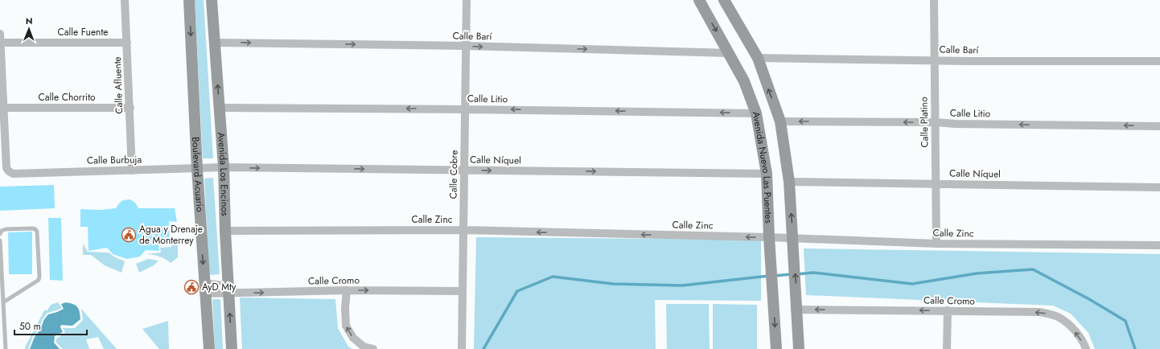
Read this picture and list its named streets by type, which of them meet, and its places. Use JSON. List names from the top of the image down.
{
  "streets": {
    "street": [
      "Calle Fuente",
      "Calle Barí",
      "Calle Afluente",
      "Calle Chorrito",
      "Calle Litio",
      "Calle Platino",
      "Calle Burbuja",
      "Calle Níquel",
      "Avenida Nuevo Las Puentes",
      "Boulevard Acuario",
      "Avenida Los Encinos",
      "Calle Cobre",
      "Calle Zinc",
      "Calle Cromo"
    ]
  },
  "crossings": [
    ["Calle Fuente", "Calle Afluente"],
    ["Calle Barí", "Calle Platino"],
    ["Calle Barí", "Avenida Nuevo Las Puentes"],
    ["Calle Barí", "Avenida Los Encinos"],
    ["Calle Barí", "Calle Cobre"],
    ["Calle Afluente", "Calle Chorrito"],
    ["Calle Afluente", "Calle Burbuja"],
    ["Calle Chorrito", "Calle Burbuja"],
    ["Calle Litio", "Calle Platino"],
    ["Calle Litio", "Avenida Nuevo Las Puentes"],
    ["Calle Litio", "Avenida Los Encinos"],
    ["Calle Litio", "Calle Cobre"],
    ["Calle Platino", "Calle Níquel"],
    ["Calle Platino", "Calle Zinc"],
    ["Calle Burbuja", "Calle Níquel"],
    ["Calle Burbuja", "Boulevard Acuario"],
    ["Calle Burbuja", "Avenida Los Encinos"],
    ["Calle Níquel", "Avenida Nuevo Las Puentes"],
    ["Calle Níquel", "Avenida Los Encinos"],
    ["Calle Níquel", "Calle Cobre"],
    ["Avenida Nuevo Las Puentes", "Calle Zinc"],
    ["Boulevard Acuario", "Calle Cromo"],
    ["Avenida Los Encinos", "Calle Zinc"],
    ["Avenida Los Encinos", "Calle Cromo"],
    ["Calle Cobre", "Calle Zinc"],
    ["Calle Cobre", "Calle Cromo"]
  ],
  "one_way": [
    "Calle Barí",
    "Calle Litio",
    "Calle Níquel",
    "Boulevard Acuario",
    "Avenida Los Encinos"
  ],
  "places": {
    "public building": ["Agua y Drenaje de Monterrey", "AyD Mty"]
  },
  "scale_bar": "50 m",
  "north": "top"
}
